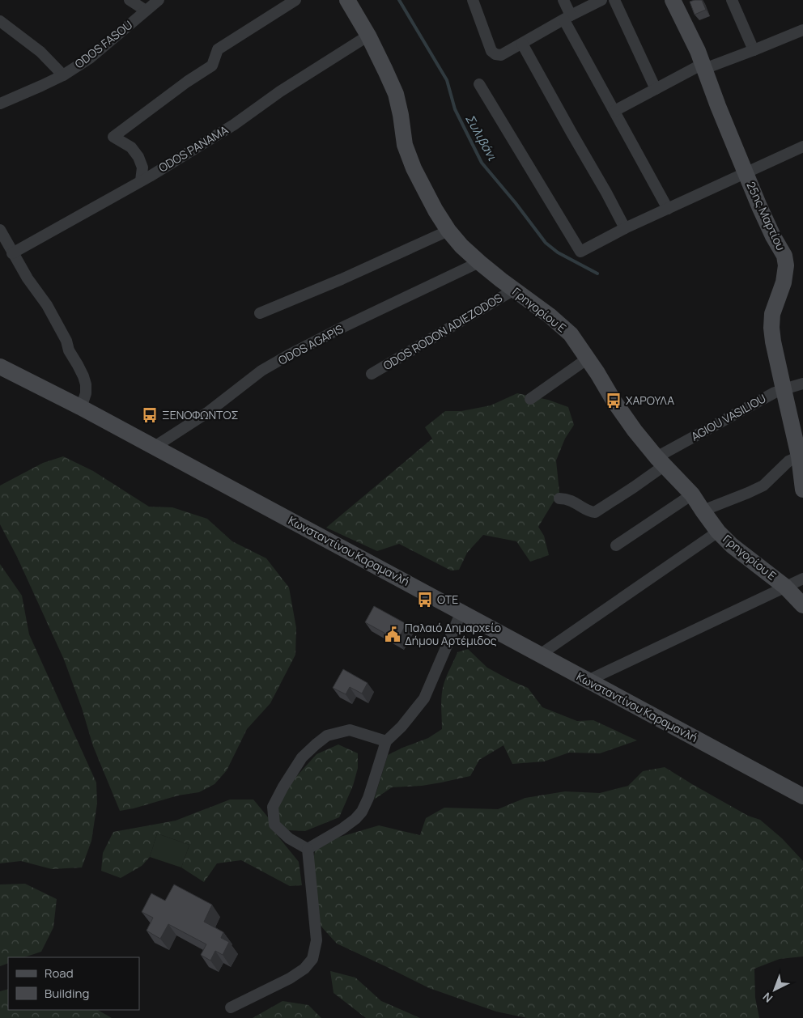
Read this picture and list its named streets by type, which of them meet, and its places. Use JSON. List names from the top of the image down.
{
  "streets": {
    "street": [
      "ODOS FASOU",
      "ODOS PANAMA",
      "25ης Μαρτίου",
      "Γρηγορίου Ε",
      "ODOS RODON ADIEZODOS",
      "ODOS AGAPIS",
      "AGIOU VASILIOU",
      "Κωνσταντίνου Καραμανλή"
    ]
  },
  "crossings": [
    ["ODOS PANAMA", "Γρηγορίου Ε"],
    ["25ης Μαρτίου", "AGIOU VASILIOU"],
    ["Γρηγορίου Ε", "ODOS RODON ADIEZODOS"],
    ["Γρηγορίου Ε", "ODOS AGAPIS"],
    ["Γρηγορίου Ε", "AGIOU VASILIOU"],
    ["ODOS AGAPIS", "Κωνσταντίνου Καραμανλή"]
  ],
  "water": ["Συλιβάνι"],
  "places": {
    "bus stop": ["ΧΑΡΟΥΛΑ", "ΞΕΝΟΦΩΝΤΟΣ", "ΟΤΕ"],
    "public building": ["Παλαιό Δημαρχείο Δήμου Αρτέμιδος"]
  },
  "legend": ["Road", "Building"],
  "north": "bottom left"
}
